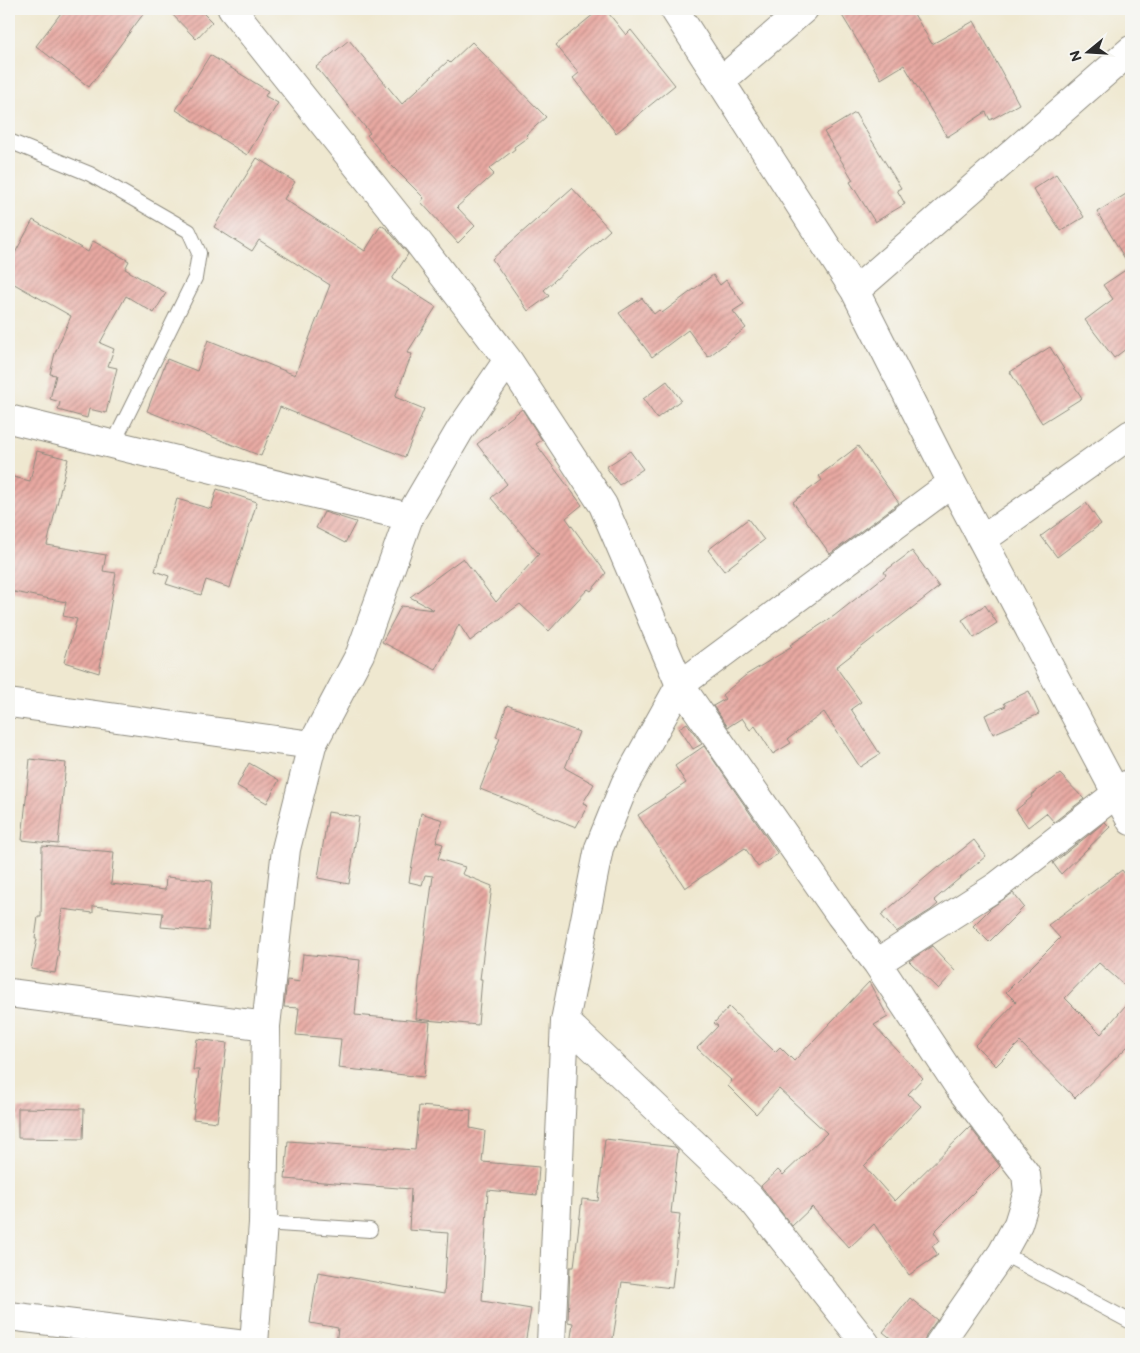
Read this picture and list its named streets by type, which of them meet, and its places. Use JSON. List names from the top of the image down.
{
  "north": "left"
}
